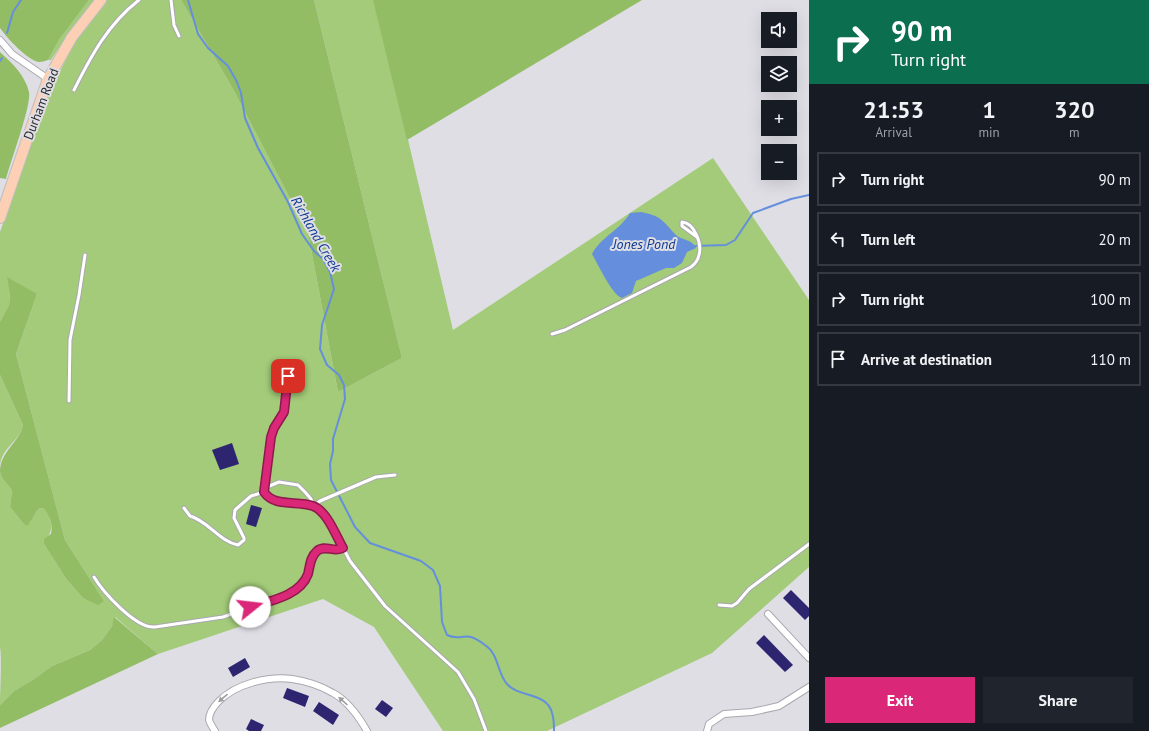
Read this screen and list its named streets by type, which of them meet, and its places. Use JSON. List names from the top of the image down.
{
  "streets": {
    "main road": ["Durham Road"]
  },
  "water": ["Richland Creek", "Jones Pond"],
  "page": {
    "turn": ["90 m", "Turn right"],
    "map_buttons": ["+", "−"],
    "eta": [
      "21:53",
      "Arrival",
      "1",
      "min",
      "320",
      "m"
    ],
    "list": [
      {
        "name": "Turn right",
        "value": "90 m"
      },
      {
        "name": "Turn left",
        "value": "20 m"
      },
      {
        "name": "Turn right",
        "value": "100 m"
      },
      {
        "name": "Arrive at destination",
        "value": "110 m"
      }
    ],
    "buttons": ["Exit", "Share"]
  }
}
